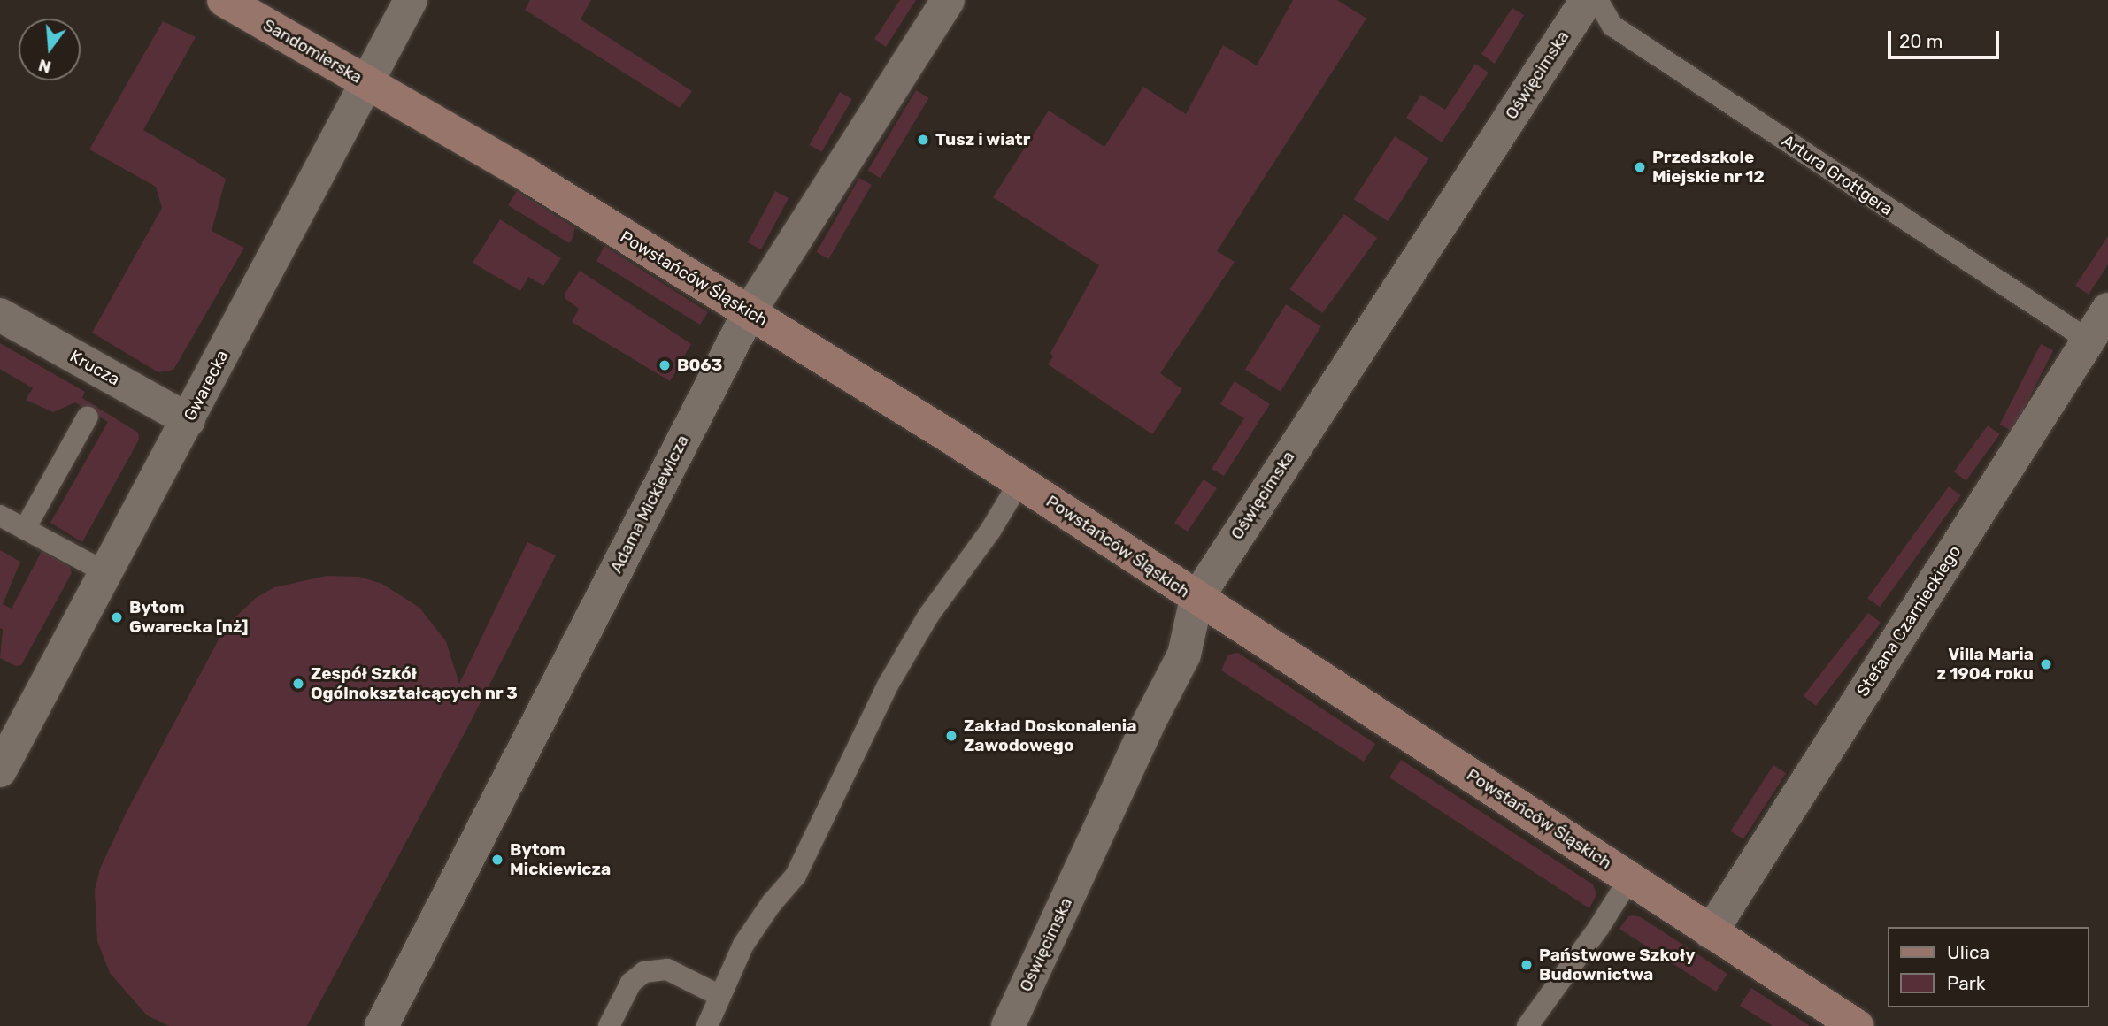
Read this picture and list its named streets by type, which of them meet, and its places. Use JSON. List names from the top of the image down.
{
  "streets": {
    "street": [
      "Sandomierska",
      "Oświęcimska",
      "Powstańców Śląskich",
      "Krucza",
      "Gwarecka",
      "Adama Mickiewicza",
      "Stefana Czarnieckiego"
    ],
    "lane": ["Artura Grottgera"]
  },
  "crossings": [
    ["Sandomierska", "Powstańców Śląskich"],
    ["Sandomierska", "Gwarecka"],
    ["Oświęcimska", "Powstańców Śląskich"],
    ["Artura Grottgera", "Stefana Czarnieckiego"],
    ["Powstańców Śląskich", "Gwarecka"],
    ["Powstańców Śląskich", "Adama Mickiewicza"],
    ["Powstańców Śląskich", "Stefana Czarnieckiego"],
    ["Krucza", "Gwarecka"]
  ],
  "places": [
    "Tusz i wiatr",
    "Przedszkole Miejskie nr 12",
    "B063",
    "Bytom Gwarecka [nż]",
    "Villa Maria z 1904 roku",
    "Zespół Szkół Ogólnokształcących nr 3",
    "Zakład Doskonalenia Zawodowego",
    "Bytom Mickiewicza",
    "Państwowe Szkoły Budownictwa"
  ],
  "legend": ["Ulica", "Park"],
  "scale_bar": "20 m",
  "north": "bottom"
}
